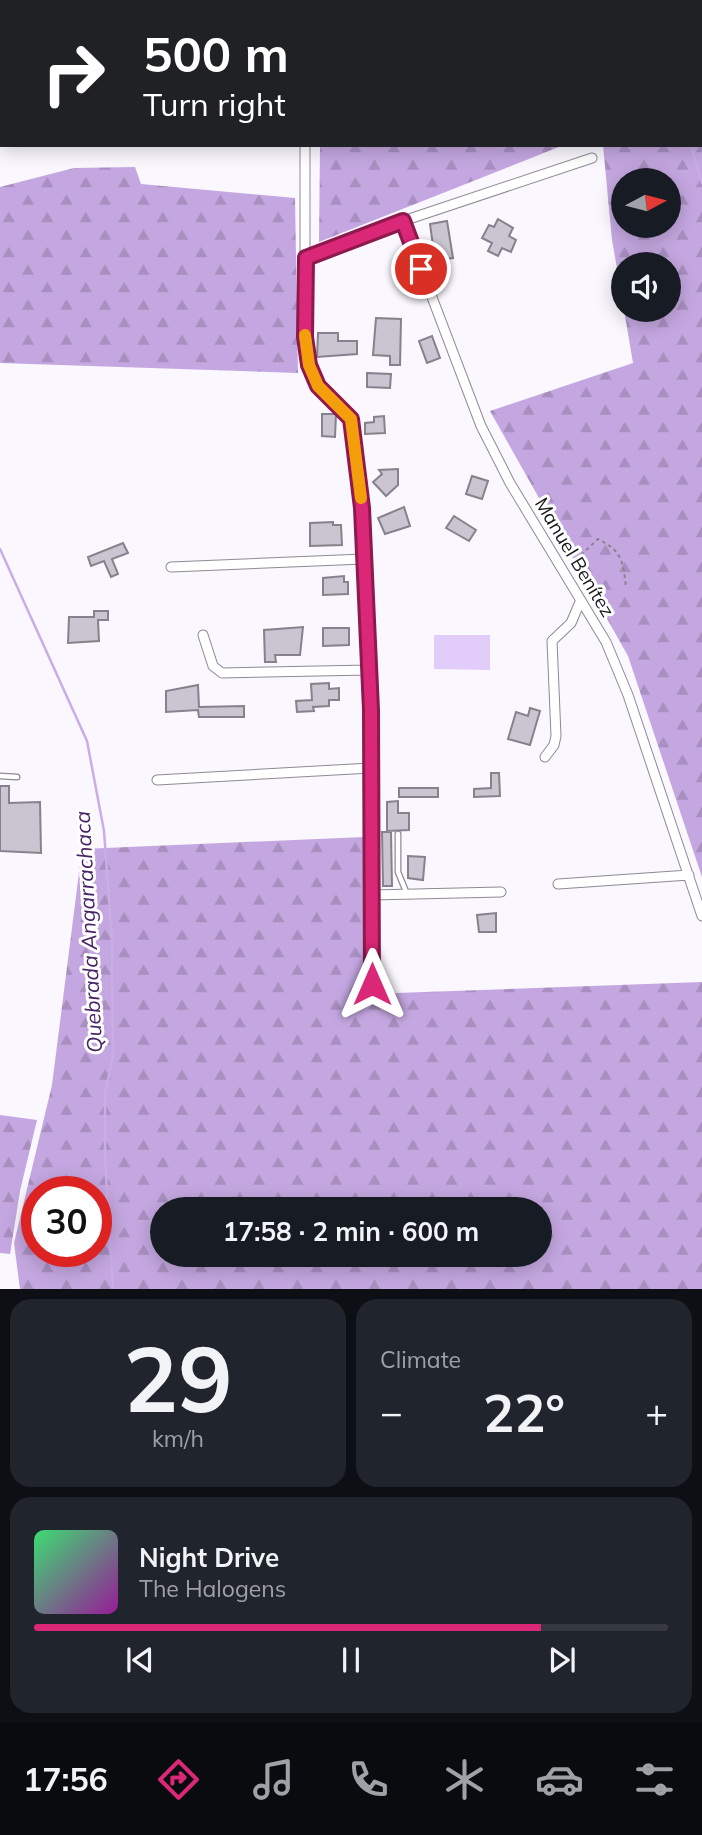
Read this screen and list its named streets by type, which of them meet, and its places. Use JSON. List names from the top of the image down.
{
  "streets": {
    "street": ["Manuel Benítez"]
  },
  "water": ["Quebrada Angarrachaca"],
  "north": "right",
  "page": {
    "turn": ["500 m", "Turn right"],
    "limit": "30",
    "trip": "17:58 · 2 min · 600 m",
    "tile": [
      ["29", "km/h"],
      "Climate"
    ],
    "heat": ["−", "22°", "+"],
    "song": ["Night Drive", "The Halogens"],
    "tabs": "17:56"
  }
}
